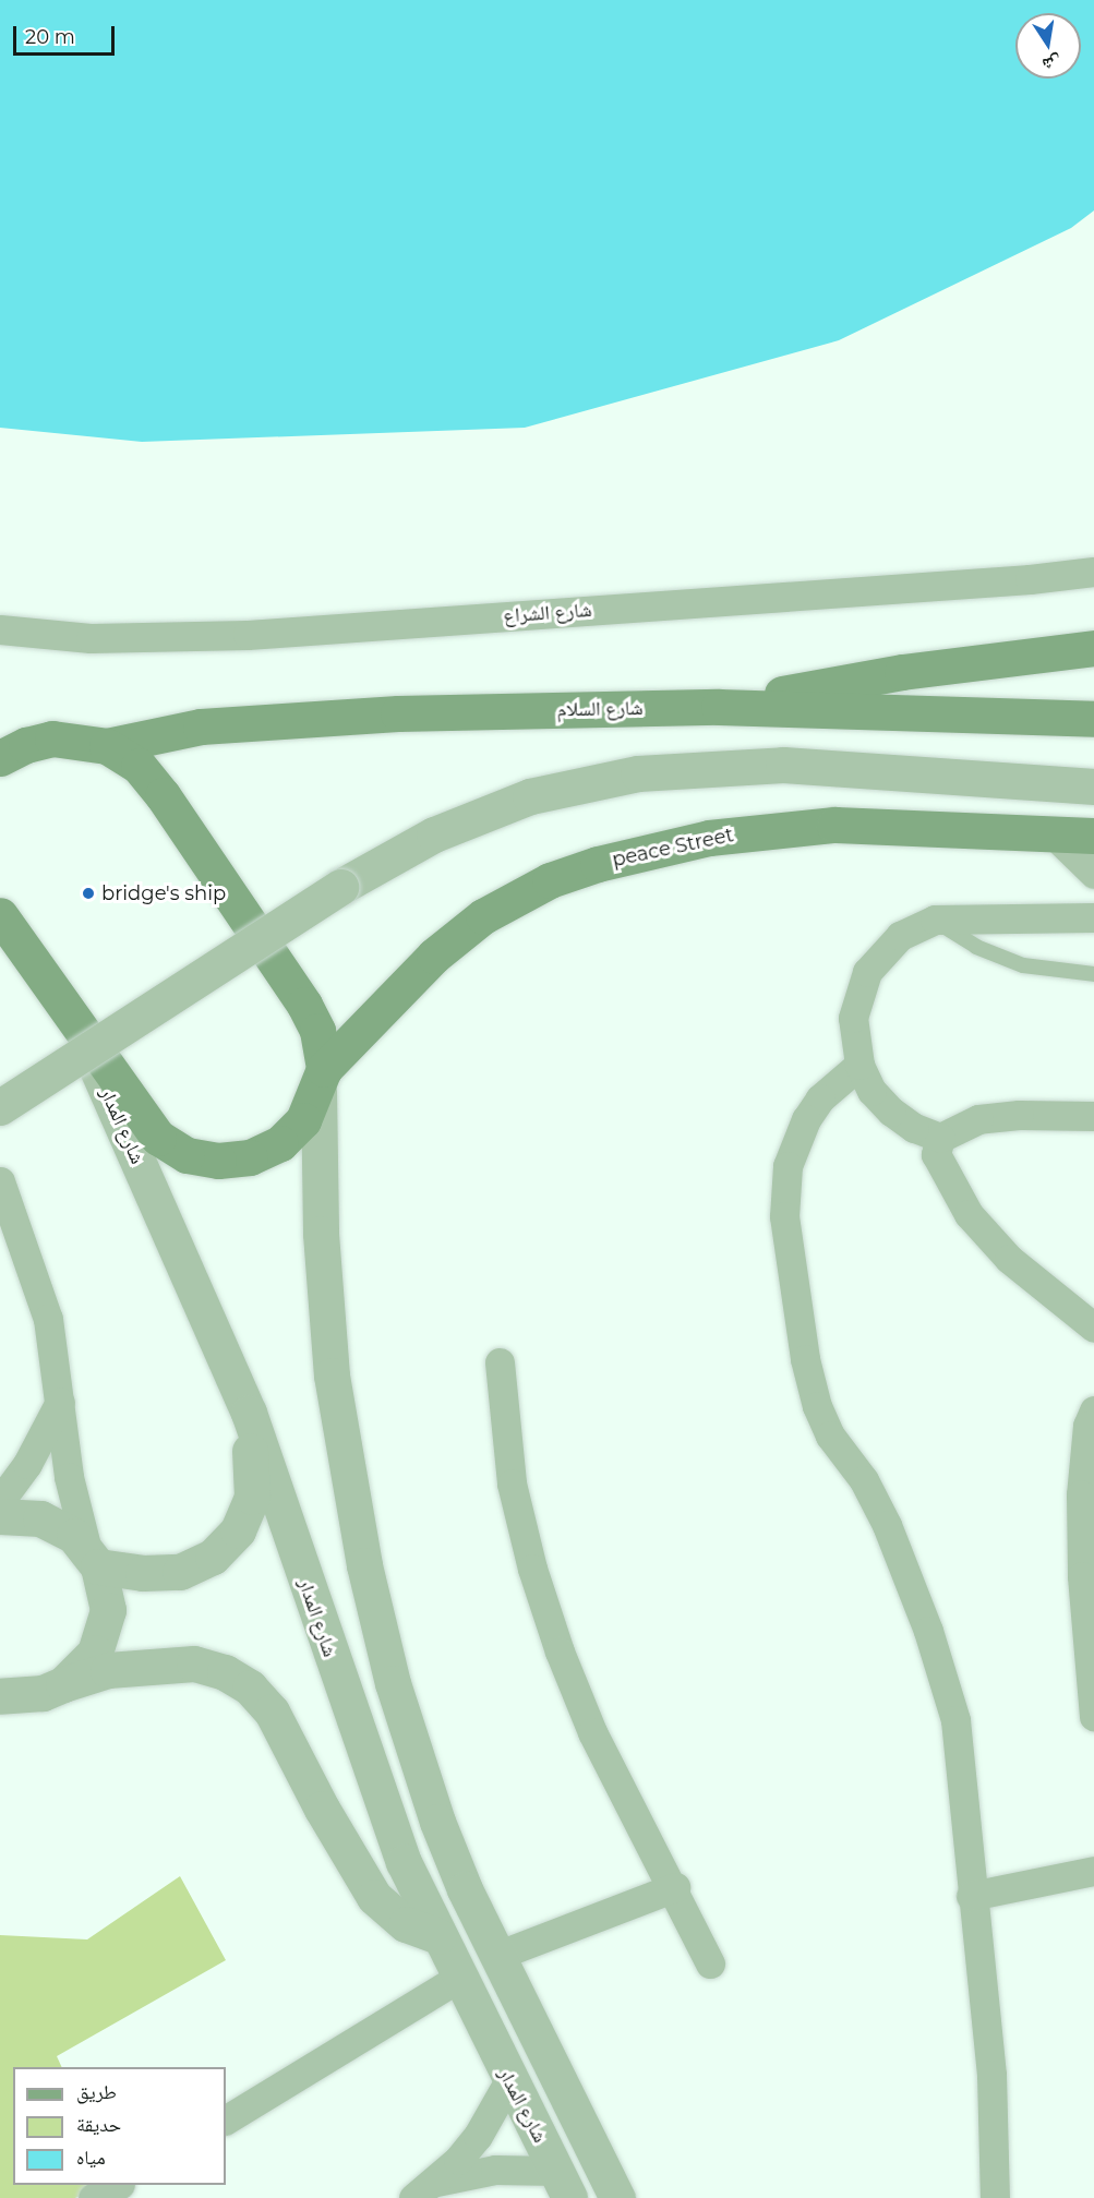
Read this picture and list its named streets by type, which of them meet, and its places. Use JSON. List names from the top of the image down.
{
  "streets": {
    "main road": ["شارع السلام", "peace Street"],
    "street": ["شارع الشراع", "شارع المدار"]
  },
  "crossings": [
    ["peace Street", "شارع المدار"]
  ],
  "places": ["bridge's ship"],
  "legend": ["طريق", "حديقة", "مياه"],
  "scale_bar": "20 m",
  "north": "bottom"
}
